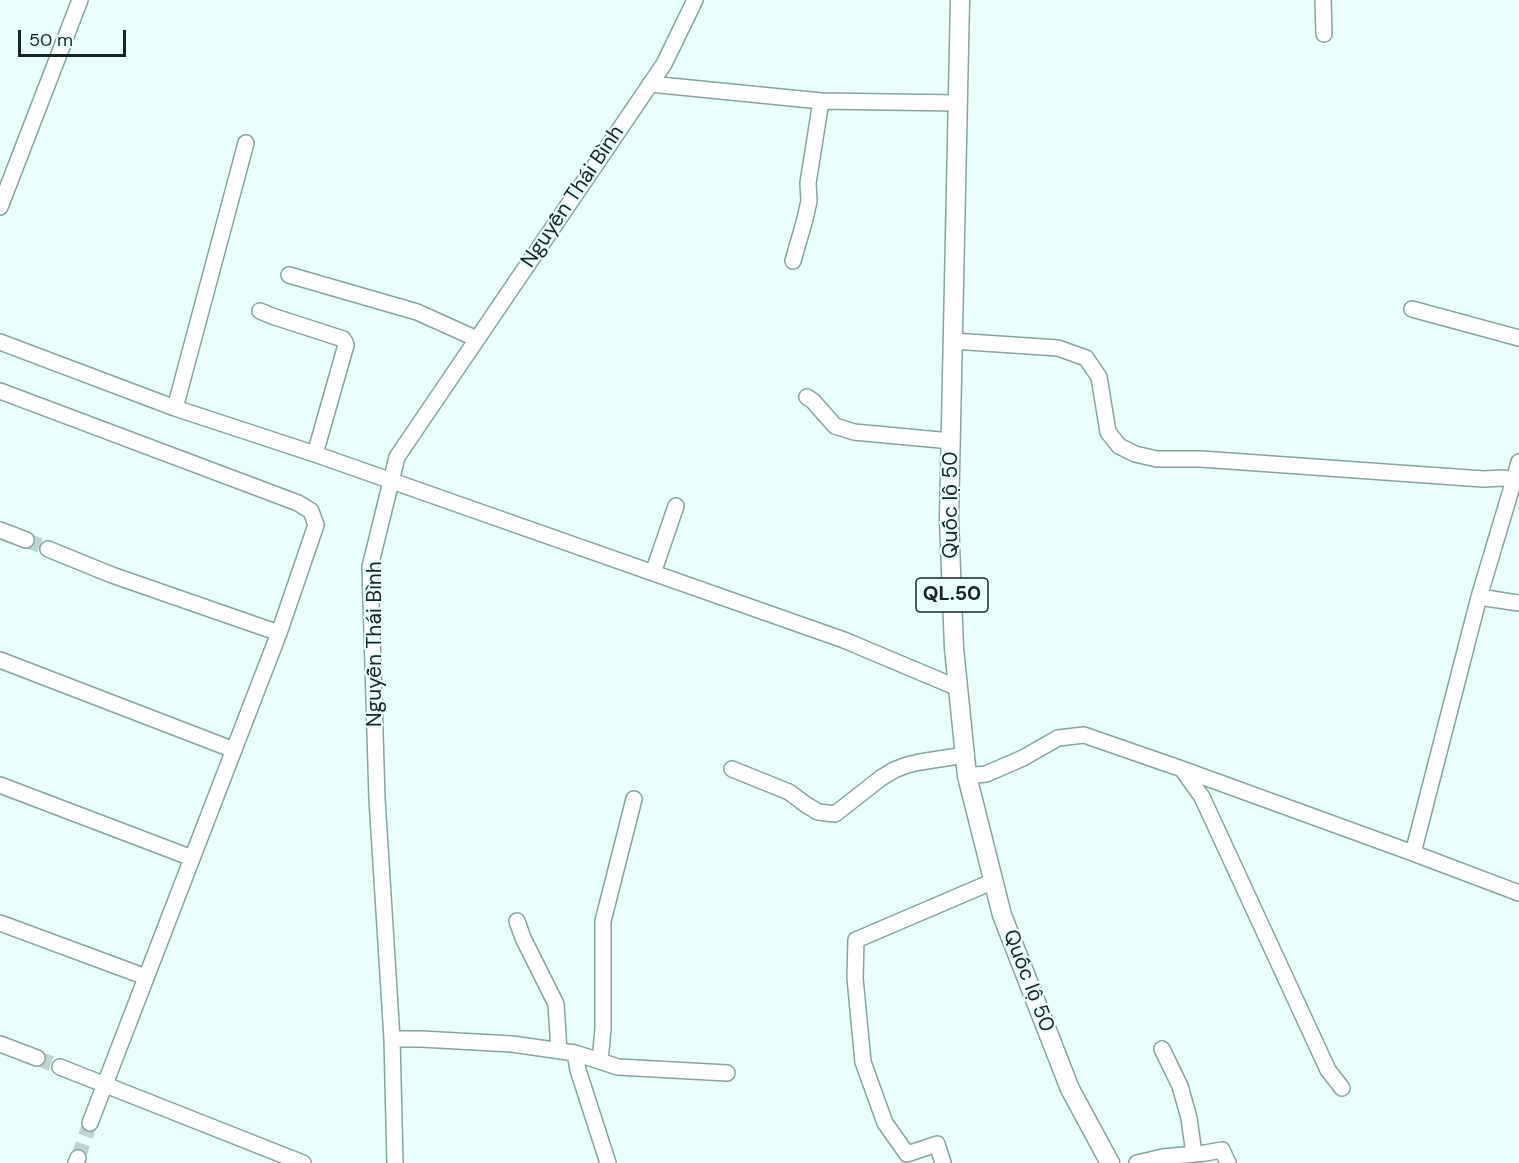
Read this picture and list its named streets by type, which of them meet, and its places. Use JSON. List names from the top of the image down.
{
  "streets": {
    "main road": ["Quốc lộ 50", "QL.50"],
    "street": ["Nguyễn Thái Bình"]
  },
  "scale_bar": "50 m"
}
